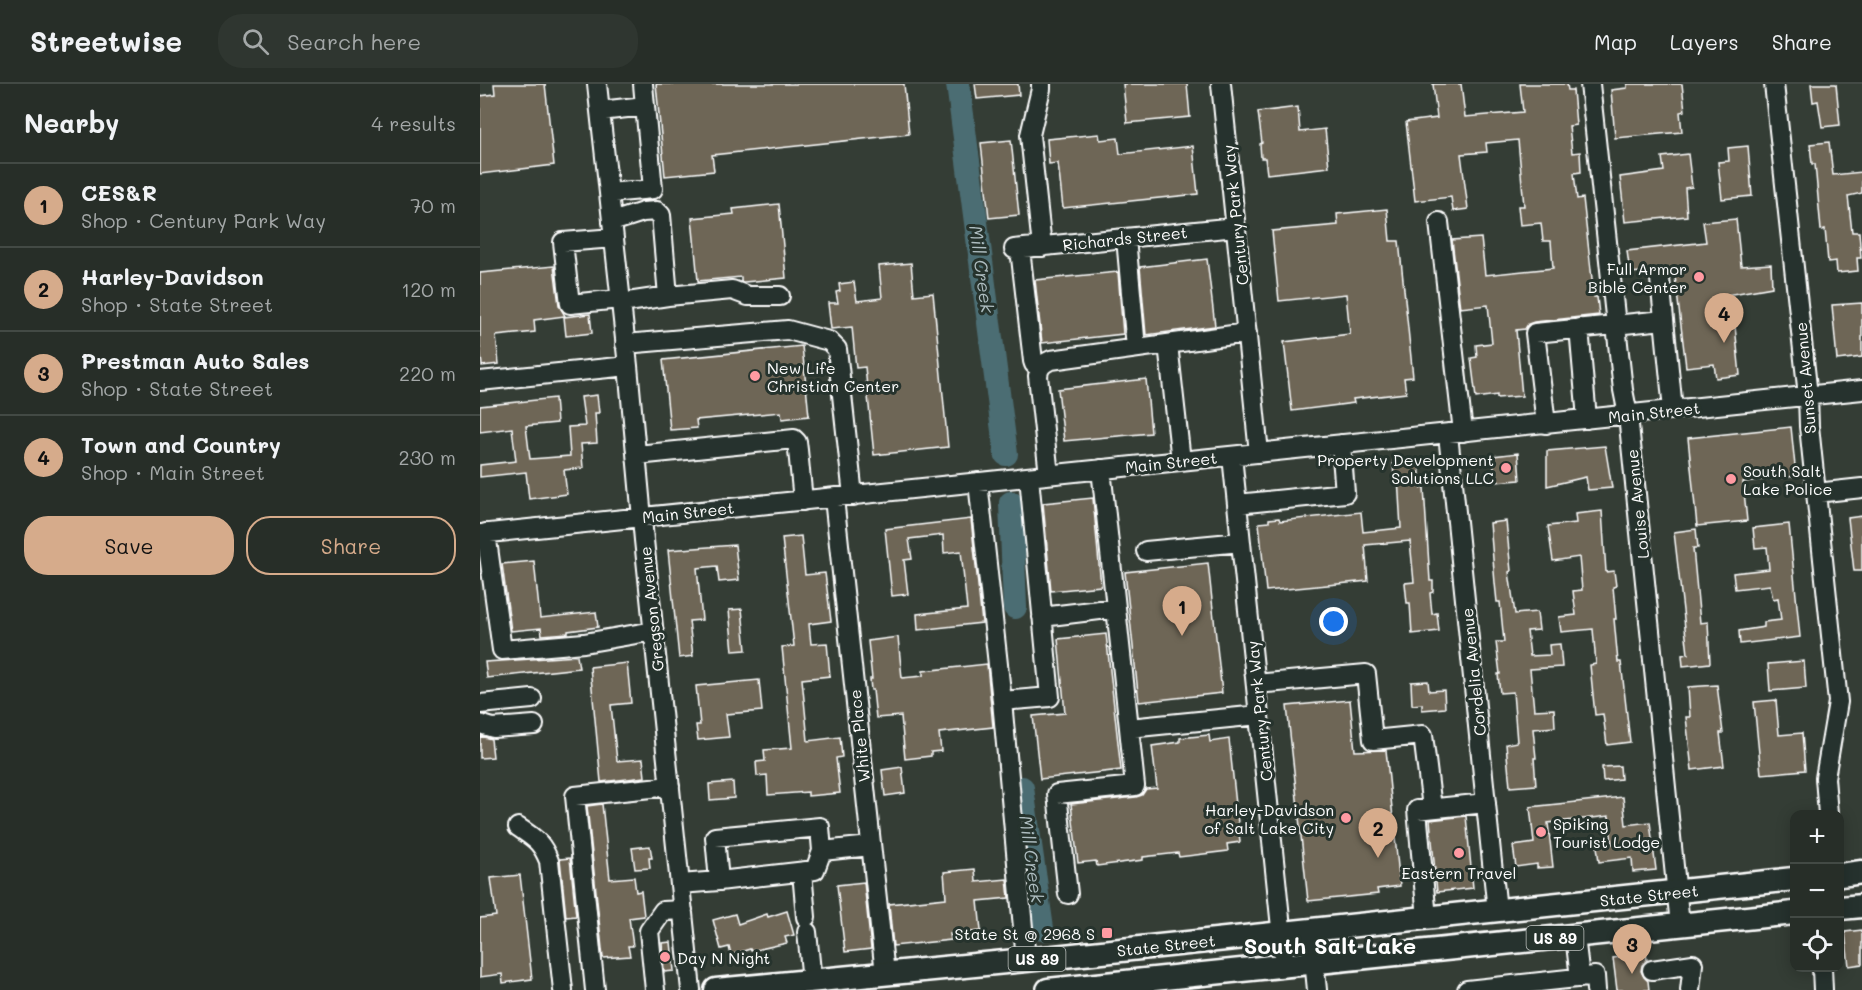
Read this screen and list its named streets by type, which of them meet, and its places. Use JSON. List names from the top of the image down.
{
  "streets": {
    "main road": ["State Street", "US 89"],
    "street": [
      "Century Park Way",
      "Richards Street",
      "Sunset Avenue",
      "Main Street",
      "Louise Avenue",
      "Gregson Avenue",
      "Cordelia Avenue",
      "White Place"
    ]
  },
  "crossings": [
    ["Century Park Way", "Richards Street"],
    ["Century Park Way", "Main Street"],
    ["Century Park Way", "State Street"],
    ["Sunset Avenue", "Main Street"],
    ["Main Street", "Louise Avenue"],
    ["Main Street", "Gregson Avenue"],
    ["Main Street", "Cordelia Avenue"],
    ["Main Street", "White Place"],
    ["Louise Avenue", "State Street"],
    ["Cordelia Avenue", "State Street"],
    ["White Place", "State Street"]
  ],
  "districts": ["South Salt Lake"],
  "water": ["Mill Creek"],
  "places": {
    "other": [
      "Full Armor Bible Center",
      "New Life Christian Center",
      "Property Development Solutions LLC",
      "South Salt Lake Police",
      "Harley-Davidson of Salt Lake City",
      "Spiking Tourist Lodge",
      "Eastern Travel",
      "Day N Night"
    ],
    "transit": ["State St @ 2968 S"]
  },
  "page": {
    "header": "Streetwise",
    "search": "Search here",
    "nav": ["Map", "Layers", "Share"],
    "heading": ["Nearby", "4 results"],
    "list": [
      {
        "mark": "1",
        "name": "CES&R",
        "note": "Shop · Century Park Way",
        "value": "70 m"
      },
      {
        "mark": "2",
        "name": "Harley-Davidson",
        "note": "Shop · State Street",
        "value": "120 m"
      },
      {
        "mark": "3",
        "name": "Prestman Auto Sales",
        "note": "Shop · State Street",
        "value": "220 m"
      },
      {
        "mark": "4",
        "name": "Town and Country",
        "note": "Shop · Main Street",
        "value": "230 m"
      }
    ],
    "pins": [
      "4",
      "1",
      "2",
      "3"
    ],
    "buttons": ["Save", "Share"],
    "map_buttons": ["+", "−"]
  }
}
